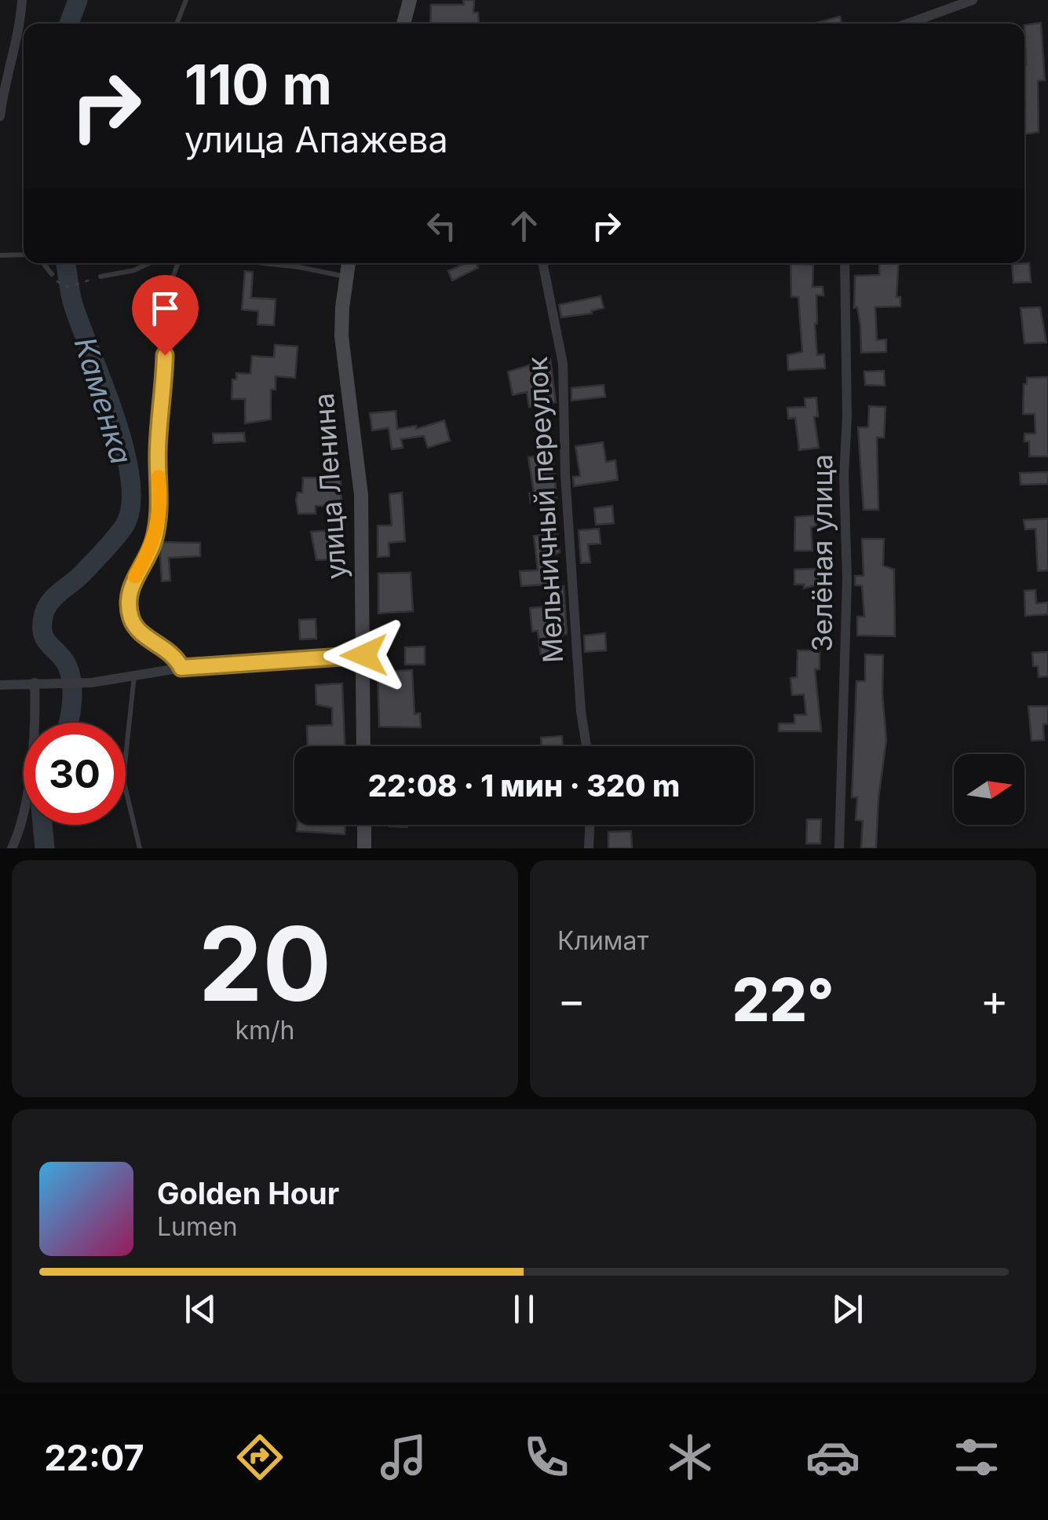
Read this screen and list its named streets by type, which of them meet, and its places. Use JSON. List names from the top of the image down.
{
  "streets": {
    "street": ["улица Ленина", "Мельничный переулок", "Зелёная улица"]
  },
  "water": ["Каменка"],
  "north": "right",
  "page": {
    "turn": ["110 m", "улица Апажева"],
    "limit": "30",
    "trip": "22:08 · 1 мин · 320 m",
    "tile": [
      ["20", "km/h"],
      "Климат"
    ],
    "heat": ["−", "22°", "+"],
    "song": ["Golden Hour", "Lumen"],
    "tabs": "22:07"
  }
}
